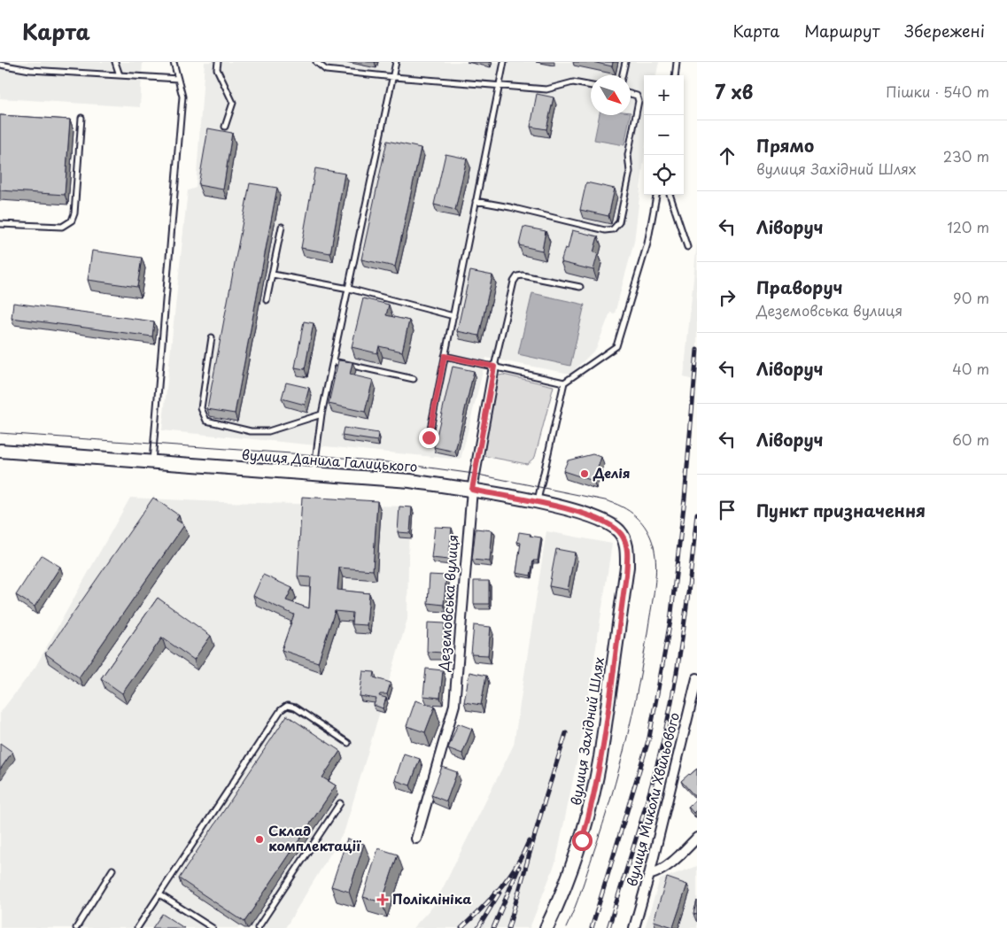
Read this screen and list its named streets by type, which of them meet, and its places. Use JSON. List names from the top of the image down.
{
  "streets": {
    "street": [
      "вулиця Данила Галицького",
      "Деземовська вулиця",
      "вулиця Західний Шлях",
      "вулиця Миколи Хвильового"
    ]
  },
  "crossings": [
    ["вулиця Данила Галицького", "Деземовська вулиця"],
    ["вулиця Данила Галицького", "вулиця Західний Шлях"]
  ],
  "places": {
    "other": ["Делія", "Склад комплектації"],
    "health": ["Поліклініка"]
  },
  "north": "bottom right",
  "page": {
    "header": "Карта",
    "nav": ["Карта", "Маршрут", "Збережені"],
    "heading": ["7 хв", "Пішки · 540 m"],
    "map_buttons": ["+", "−"],
    "list": [
      ["Прямо", "вулиця Західний Шлях", "230 m"],
      ["Ліворуч", "120 m"],
      ["Праворуч", "Деземовська вулиця", "90 m"],
      ["Ліворуч", "40 m"],
      ["Ліворуч", "60 m"],
      "Пункт призначення"
    ]
  }
}
